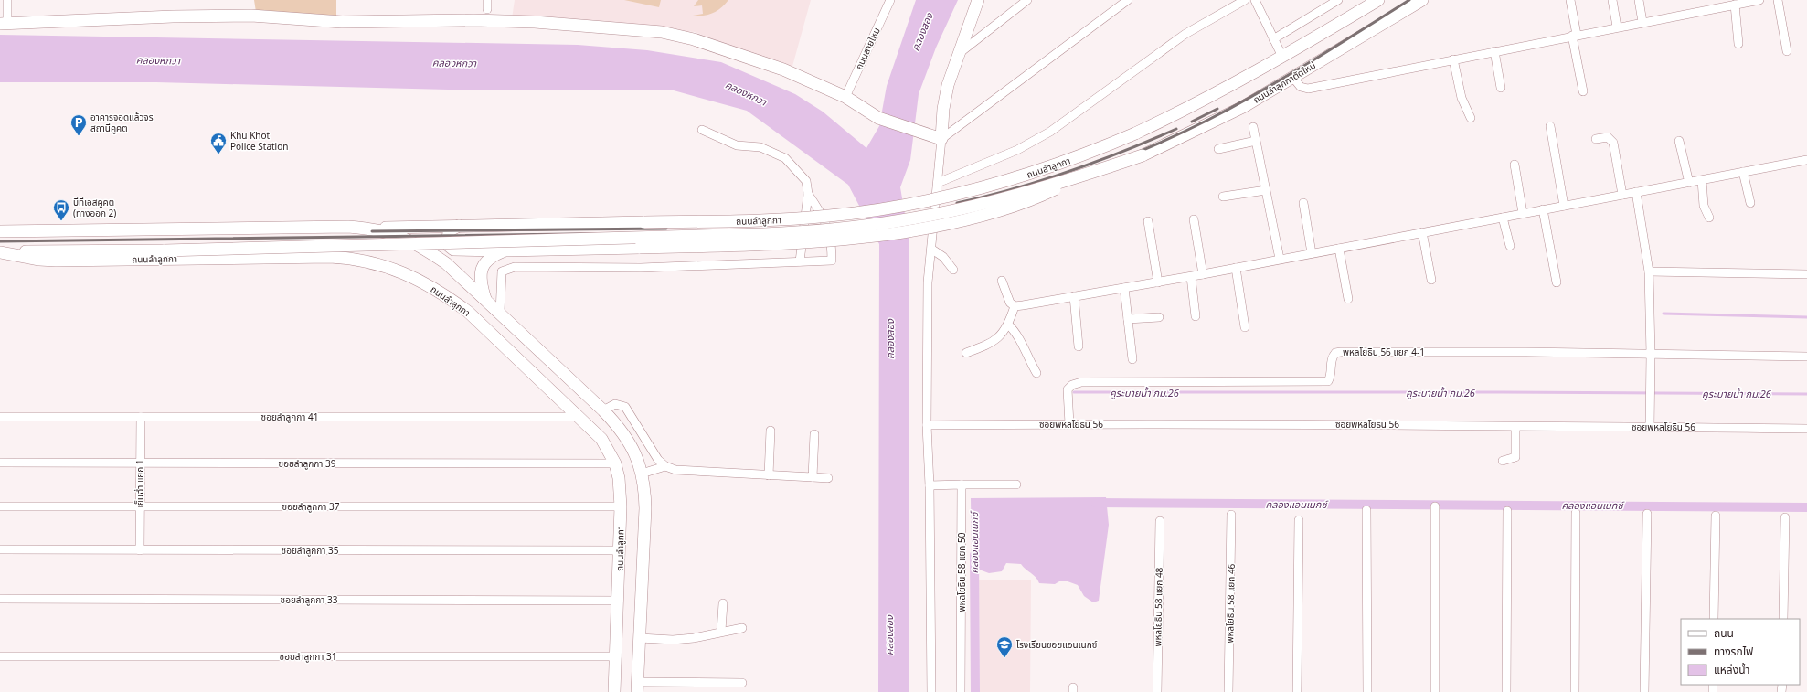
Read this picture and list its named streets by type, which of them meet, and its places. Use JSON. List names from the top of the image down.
{
  "streets": {
    "main road": ["ถนนลำลูกกาตัดใหม่", "ถนนลำลูกกา"],
    "street": [
      "ถนนสายไหม",
      "พหลโยธิน 56 แยก 4-1",
      "ซอยลำลูกกา 41",
      "ซอยพหลโยธิน 56",
      "ซอยลำลูกกา 39",
      "เย็นฉ่ำ แยก 1",
      "ซอยลำลูกกา 37",
      "ซอยลำลูกกา 35",
      "พหลโยธิน 58 แยก 50",
      "ซอยลำลูกกา 33",
      "พหลโยธิน 58 แยก 46",
      "พหลโยธิน 58 แยก 48",
      "ซอยลำลูกกา 31"
    ]
  },
  "crossings": [
    ["ถนนลำลูกกาตัดใหม่", "ถนนลำลูกกา"],
    ["ถนนลำลูกกา", "ซอยลำลูกกา 41"],
    ["ถนนลำลูกกา", "ซอยลำลูกกา 39"],
    ["ถนนลำลูกกา", "ซอยลำลูกกา 37"],
    ["ถนนลำลูกกา", "ซอยลำลูกกา 35"],
    ["ถนนลำลูกกา", "ซอยลำลูกกา 33"],
    ["ถนนลำลูกกา", "ซอยลำลูกกา 31"],
    ["พหลโยธิน 56 แยก 4-1", "ซอยพหลโยธิน 56"],
    ["ซอยลำลูกกา 41", "เย็นฉ่ำ แยก 1"],
    ["ซอยลำลูกกา 39", "เย็นฉ่ำ แยก 1"],
    ["เย็นฉ่ำ แยก 1", "ซอยลำลูกกา 37"],
    ["เย็นฉ่ำ แยก 1", "ซอยลำลูกกา 35"]
  ],
  "water": [
    "คลองสอง",
    "คลองหกวา",
    "คูระบายน้ำ กม.26",
    "คลองแอนเนกซ์"
  ],
  "places": {
    "parking": ["อาคารจอดแล้วจร สถานีคูคต"],
    "public building": ["Khu Khot Police Station"],
    "bus stop": ["บีทีเอสคูคต (ทางออก 2)"],
    "school or university": ["โรงเรียนซอยแอนเนกซ์"]
  },
  "legend": ["ถนน", "ทางรถไฟ", "แหล่งน้ำ"]
}
